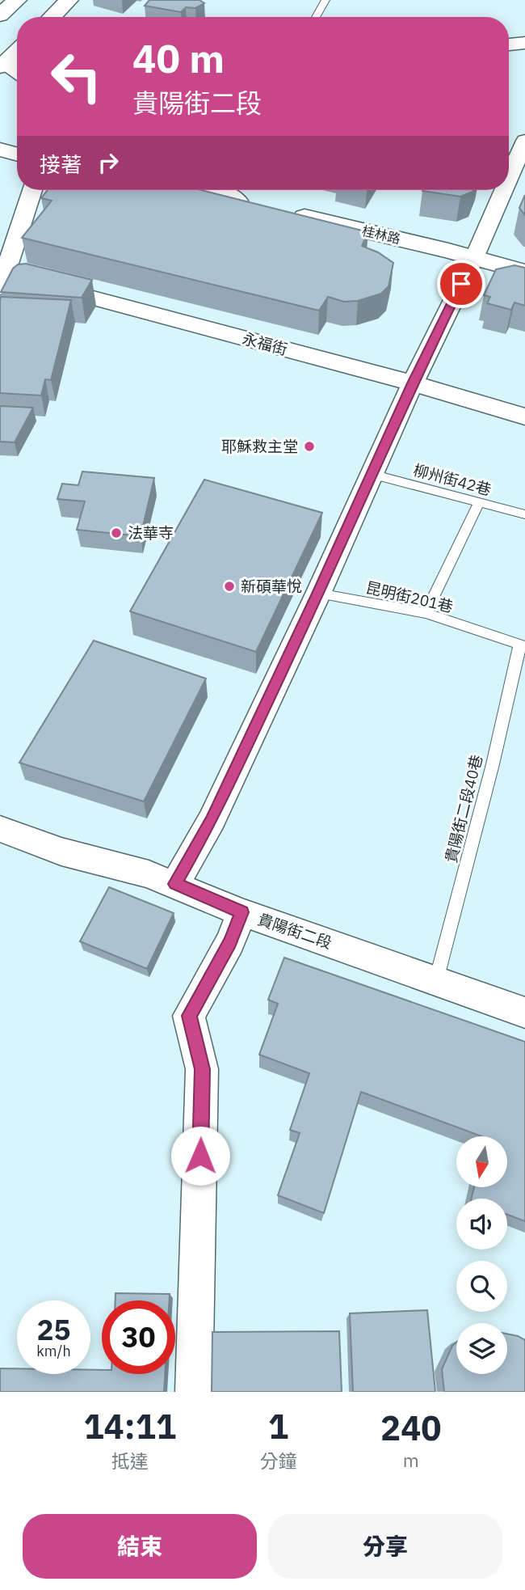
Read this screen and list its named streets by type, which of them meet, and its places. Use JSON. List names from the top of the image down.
{
  "streets": {
    "street": ["桂林路", "永福街", "貴陽街二段"],
    "lane": ["柳州街42巷", "昆明街201巷", "貴陽街二段40巷"]
  },
  "crossings": [
    ["昆明街201巷", "貴陽街二段40巷"],
    ["貴陽街二段40巷", "貴陽街二段"]
  ],
  "places": ["耶穌救主堂", "法華寺", "新碩華悅"],
  "north": "bottom",
  "page": {
    "turn": ["40 m", "貴陽街二段"],
    "then": "接著",
    "speed": "25 km/h",
    "limit": "30",
    "eta": [
      "14:11",
      "抵達",
      "1",
      "分鐘",
      "240",
      "m"
    ],
    "buttons": ["結束", "分享"]
  }
}
